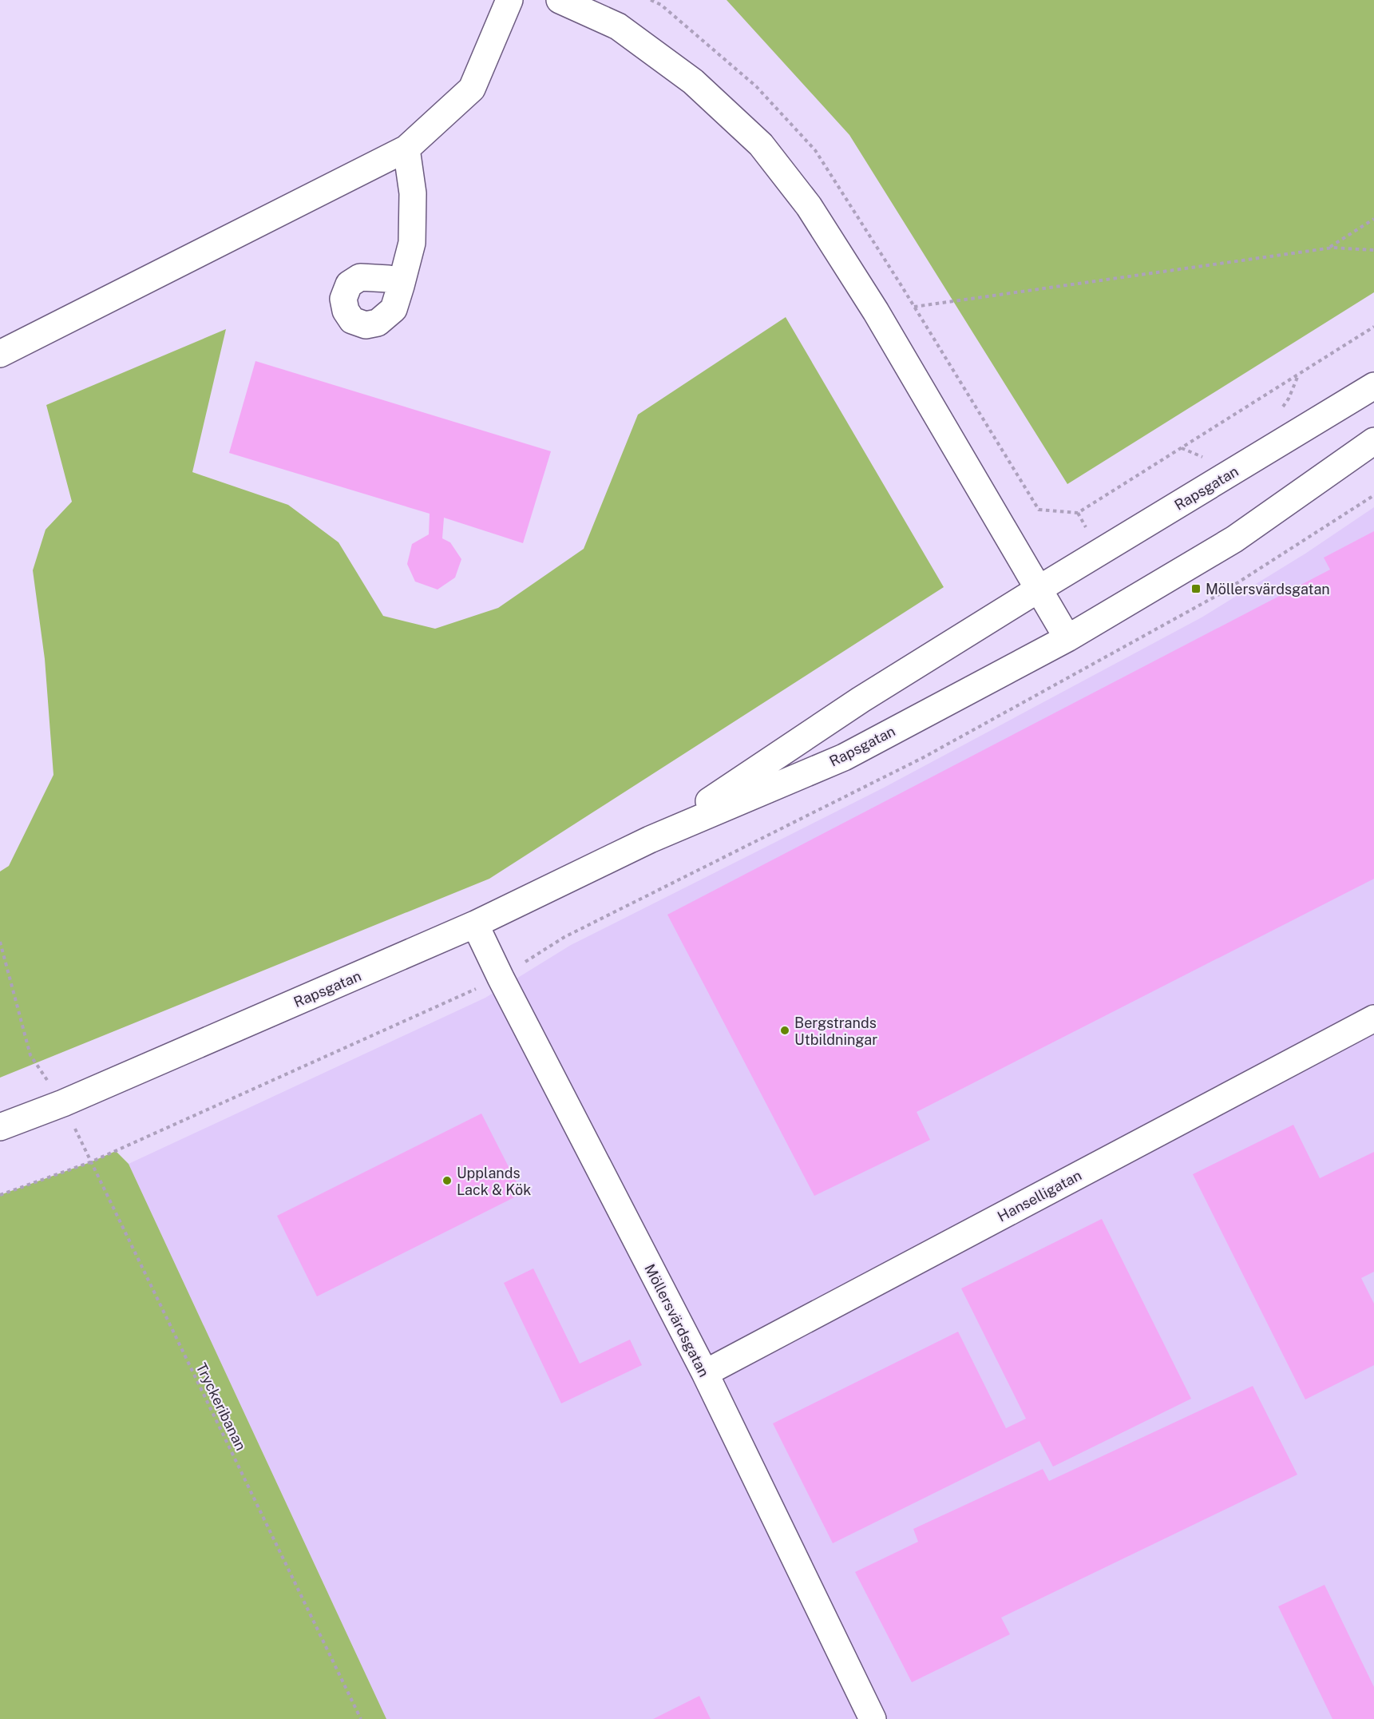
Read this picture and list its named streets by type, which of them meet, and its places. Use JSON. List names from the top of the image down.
{
  "streets": {
    "street": ["Rapsgatan", "Hanselligatan", "Möllersvärdsgatan"],
    "path": ["Tryckeribanan"]
  },
  "crossings": [
    ["Rapsgatan", "Möllersvärdsgatan"],
    ["Rapsgatan", "Tryckeribanan"],
    ["Hanselligatan", "Möllersvärdsgatan"]
  ],
  "places": {
    "transit": ["Möllersvärdsgatan"],
    "other": ["Bergstrands Utbildningar", "Upplands Lack & Kök"]
  }
}
